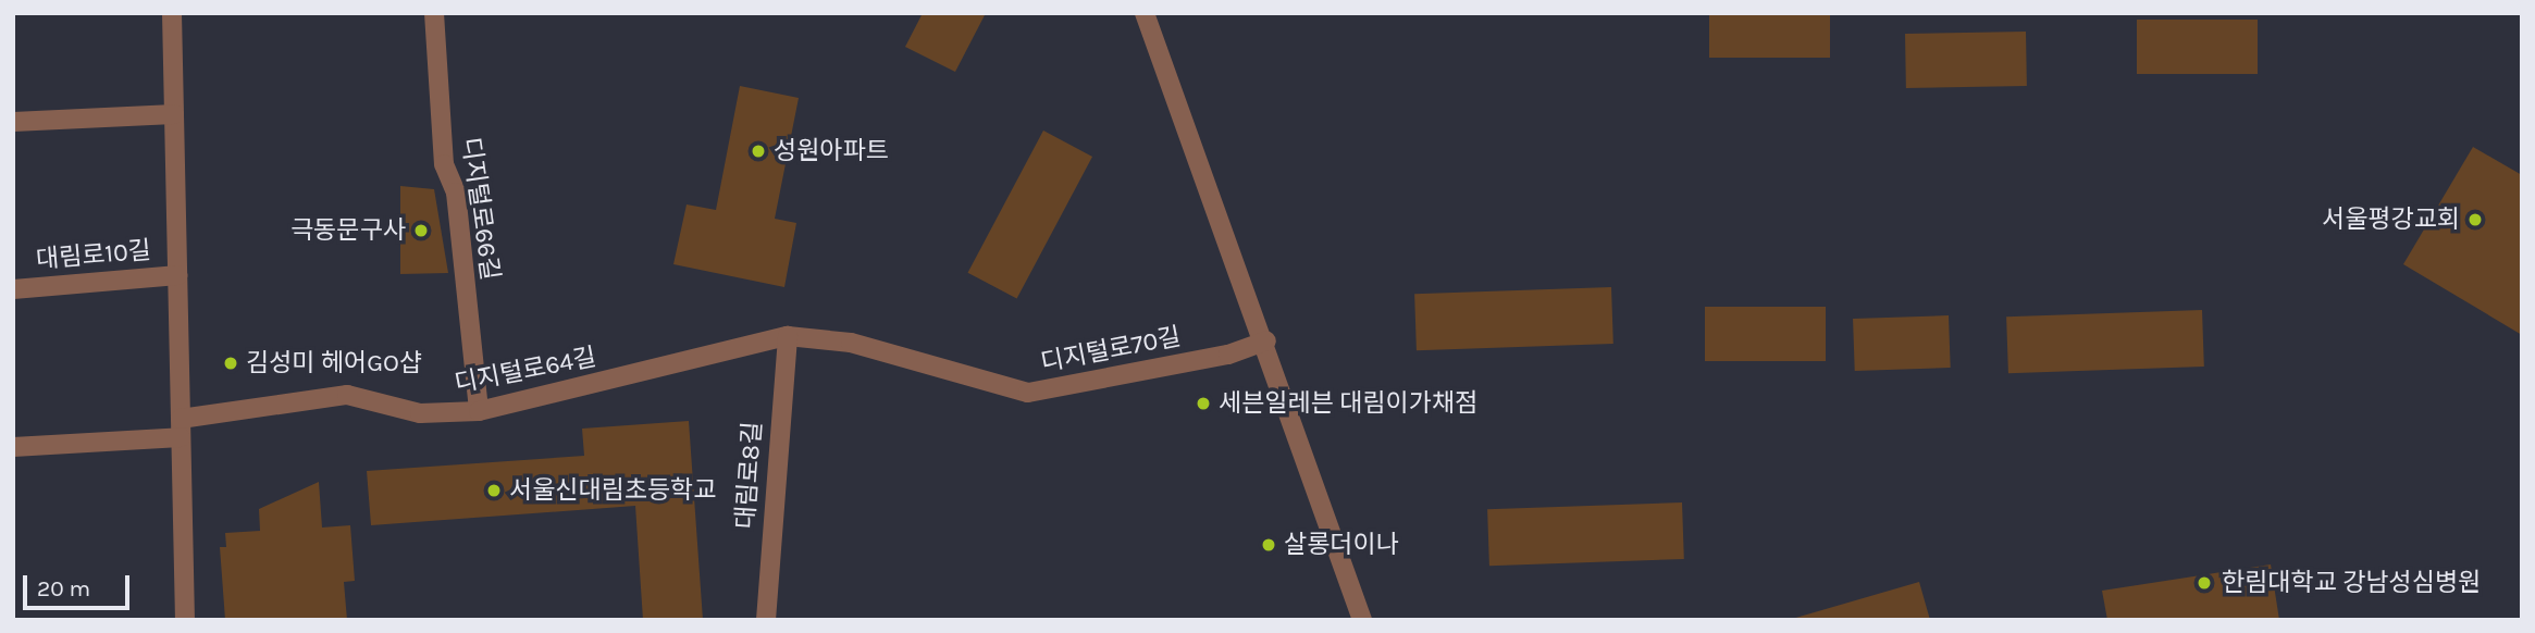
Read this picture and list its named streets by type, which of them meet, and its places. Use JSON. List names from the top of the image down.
{
  "streets": {
    "street": [
      "디지털로66길",
      "대림로10길",
      "디지털로70길",
      "디지털로64길",
      "대림로8길"
    ]
  },
  "crossings": [
    ["디지털로66길", "디지털로64길"],
    ["디지털로70길", "디지털로64길"],
    ["디지털로70길", "대림로8길"],
    ["디지털로64길", "대림로8길"]
  ],
  "places": [
    "성원아파트",
    "서울평강교회",
    "극동문구사",
    "김성미 헤어GO샵",
    "세븐일레븐 대림이가채점",
    "서울신대림초등학교",
    "살롱더이나",
    "한림대학교 강남성심병원"
  ],
  "scale_bar": "20 m"
}
